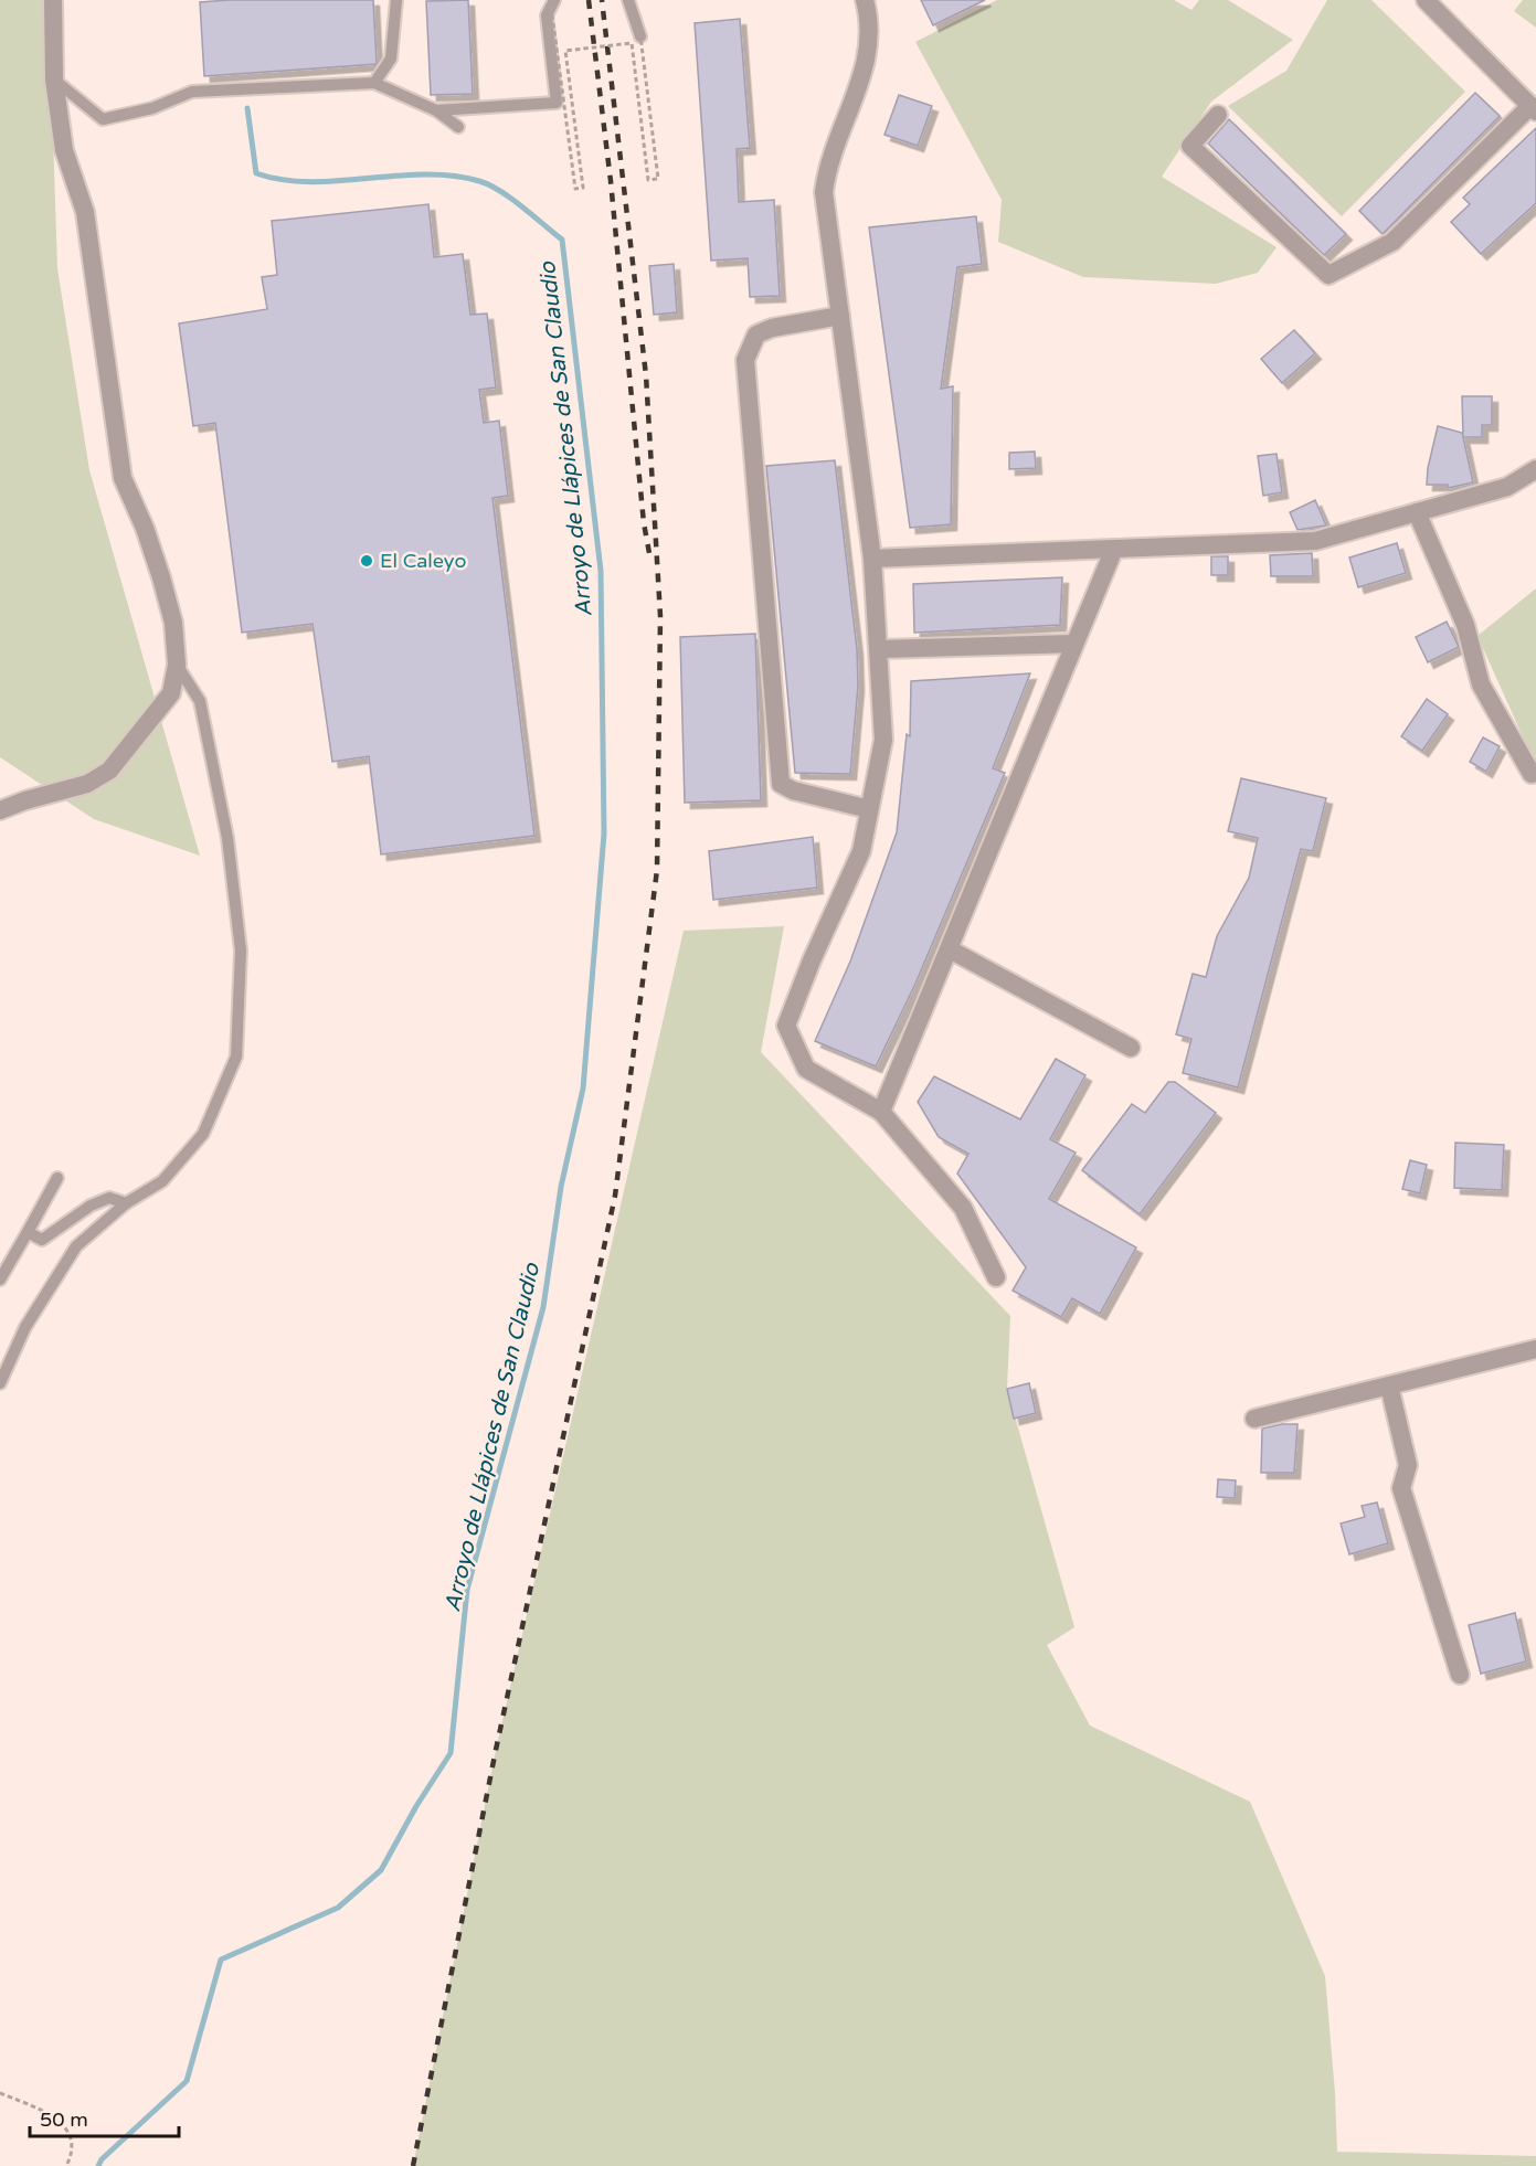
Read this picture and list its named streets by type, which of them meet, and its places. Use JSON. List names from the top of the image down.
{
  "water": ["Arroyo de Llápices de San Claudio"],
  "places": ["El Caleyo"],
  "scale_bar": "50 m"
}
